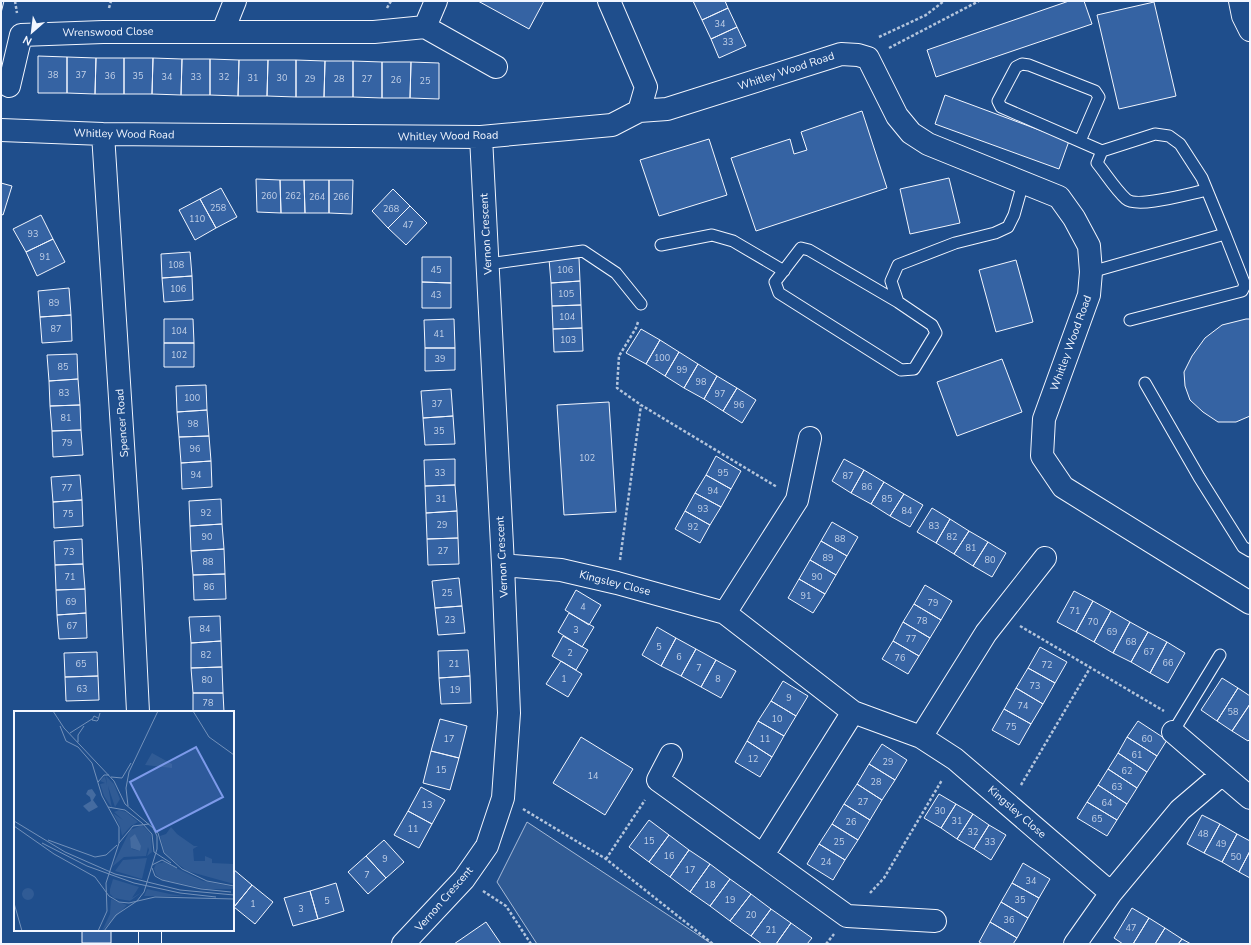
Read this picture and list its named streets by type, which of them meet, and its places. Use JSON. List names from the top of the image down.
{
  "streets": {
    "street": [
      "Wrenswood Close",
      "Whitley Wood Road",
      "Vernon Crescent",
      "Spencer Road",
      "Kingsley Close"
    ]
  },
  "crossings": [
    ["Whitley Wood Road", "Vernon Crescent"],
    ["Whitley Wood Road", "Spencer Road"],
    ["Vernon Crescent", "Kingsley Close"]
  ],
  "house_numbers": [
    "34",
    "33",
    "38",
    "37",
    "36",
    "35",
    "34",
    "33",
    "32",
    "31",
    "30",
    "29",
    "28",
    "27",
    "26",
    "25",
    "260",
    "262",
    "264",
    "266",
    "258",
    "268",
    "110",
    "47",
    "93",
    "91",
    "108",
    "45",
    "106",
    "106",
    "105",
    "43",
    "89",
    "104",
    "87",
    "104",
    "41",
    "103",
    "102",
    "100",
    "39",
    "85",
    "99",
    "98",
    "83",
    "97",
    "100",
    "37",
    "96",
    "81",
    "98",
    "35",
    "79",
    "96",
    "102",
    "33",
    "95",
    "94",
    "87",
    "86",
    "77",
    "94",
    "31",
    "85",
    "93",
    "84",
    "92",
    "75",
    "29",
    "83",
    "92",
    "90",
    "82",
    "88",
    "81",
    "27",
    "73",
    "89",
    "80",
    "88",
    "71",
    "90",
    "86",
    "25",
    "91",
    "69",
    "79",
    "4",
    "71",
    "23",
    "78",
    "70",
    "67",
    "84",
    "3",
    "69",
    "77",
    "68",
    "5",
    "67",
    "2",
    "82",
    "6",
    "76",
    "66",
    "65",
    "21",
    "72",
    "7",
    "1",
    "8",
    "80",
    "73",
    "63",
    "19",
    "9",
    "78",
    "74",
    "58",
    "10",
    "75",
    "17",
    "11",
    "60",
    "61",
    "12",
    "29",
    "15",
    "62",
    "14",
    "28",
    "63",
    "27",
    "64",
    "13",
    "30",
    "65",
    "31",
    "26",
    "11",
    "32",
    "48",
    "15",
    "25",
    "33",
    "49",
    "16",
    "50",
    "9",
    "24",
    "17",
    "7",
    "34",
    "18",
    "19",
    "35",
    "5",
    "1",
    "3",
    "20",
    "36",
    "47",
    "21"
  ],
  "north": "bottom left"
}
